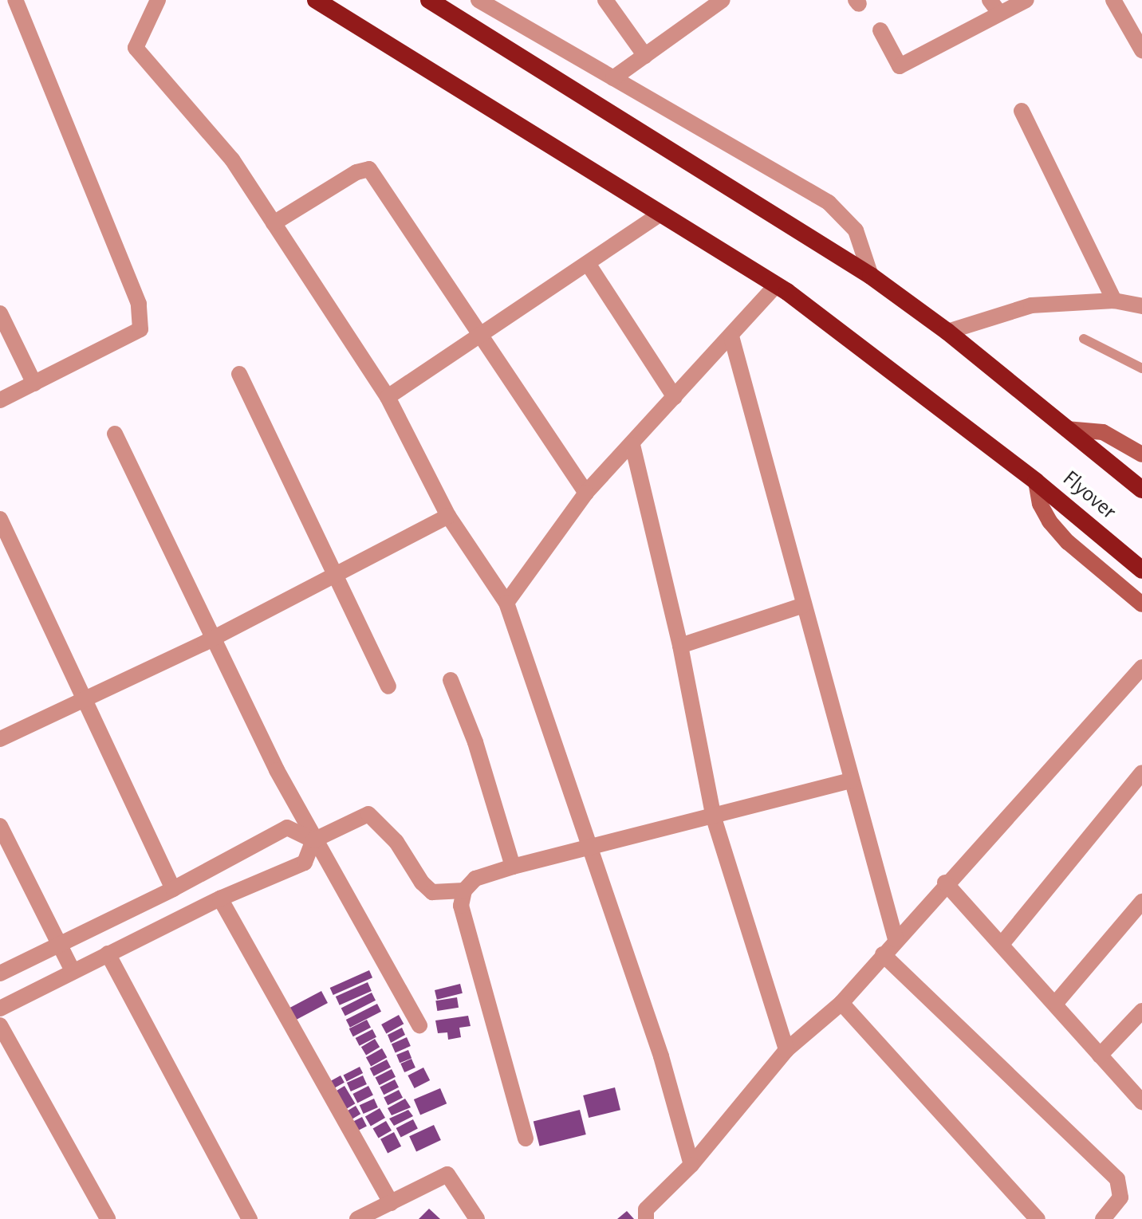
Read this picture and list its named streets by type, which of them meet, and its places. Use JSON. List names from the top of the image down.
{
  "streets": {
    "highway": ["Flyover"]
  }
}
